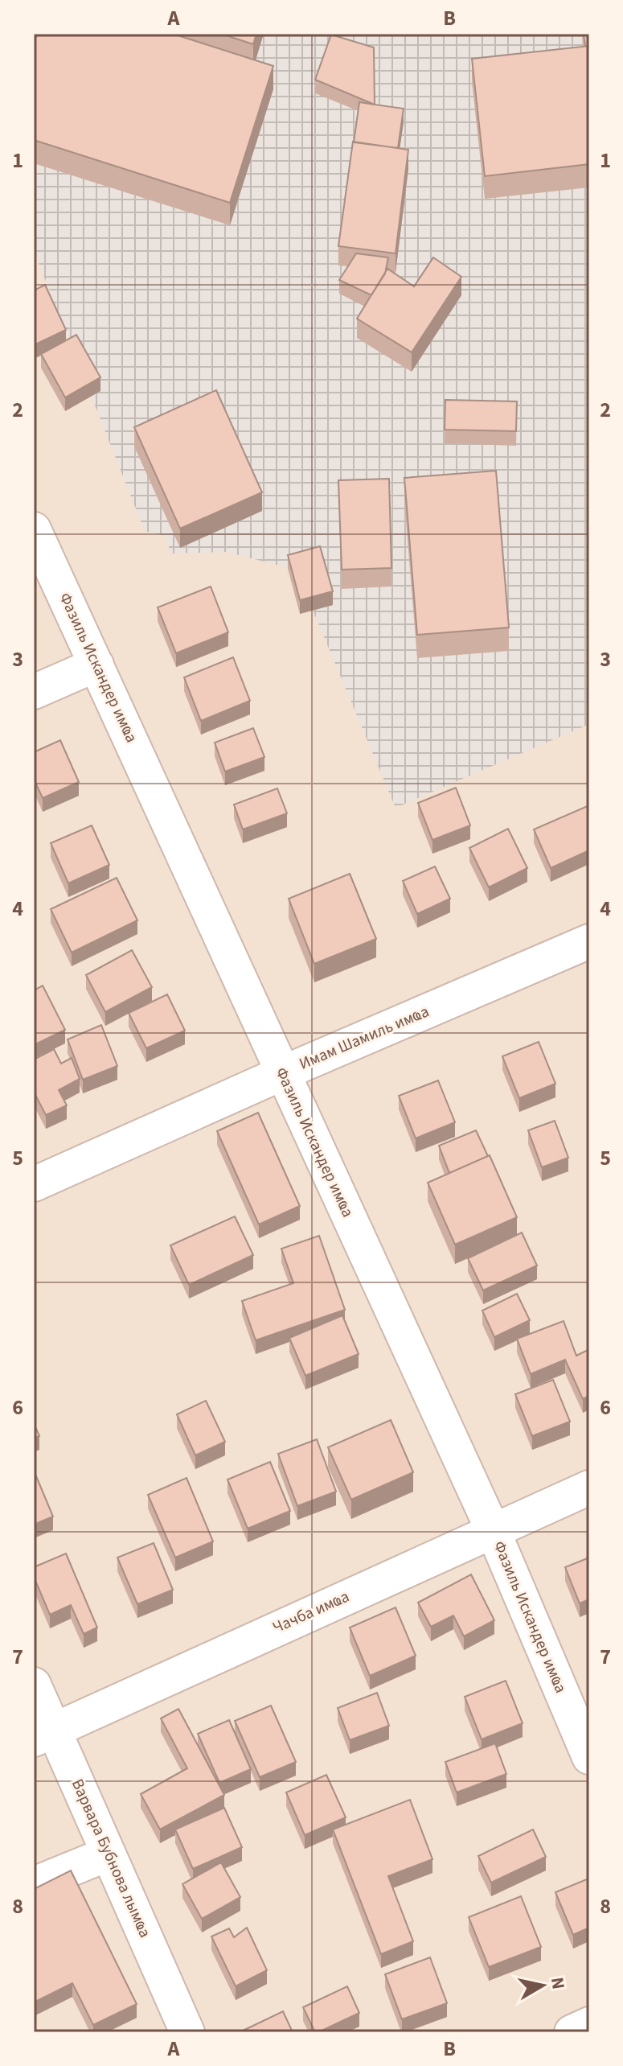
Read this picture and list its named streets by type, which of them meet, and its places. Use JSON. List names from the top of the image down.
{
  "streets": {
    "street": [
      "Фазиль Искандер имҩа",
      "Имам Шамиль имҩа",
      "Чачба имҩа",
      "Варвара Бубнова лымҩа"
    ]
  },
  "crossings": [
    ["Фазиль Искандер имҩа", "Имам Шамиль имҩа"],
    ["Фазиль Искандер имҩа", "Чачба имҩа"],
    ["Чачба имҩа", "Варвара Бубнова лымҩа"]
  ],
  "north": "right",
  "grid": {
    "columns": ["A", "B"],
    "rows": [
      "1",
      "2",
      "3",
      "4",
      "5",
      "6",
      "7",
      "8"
    ]
  }
}
